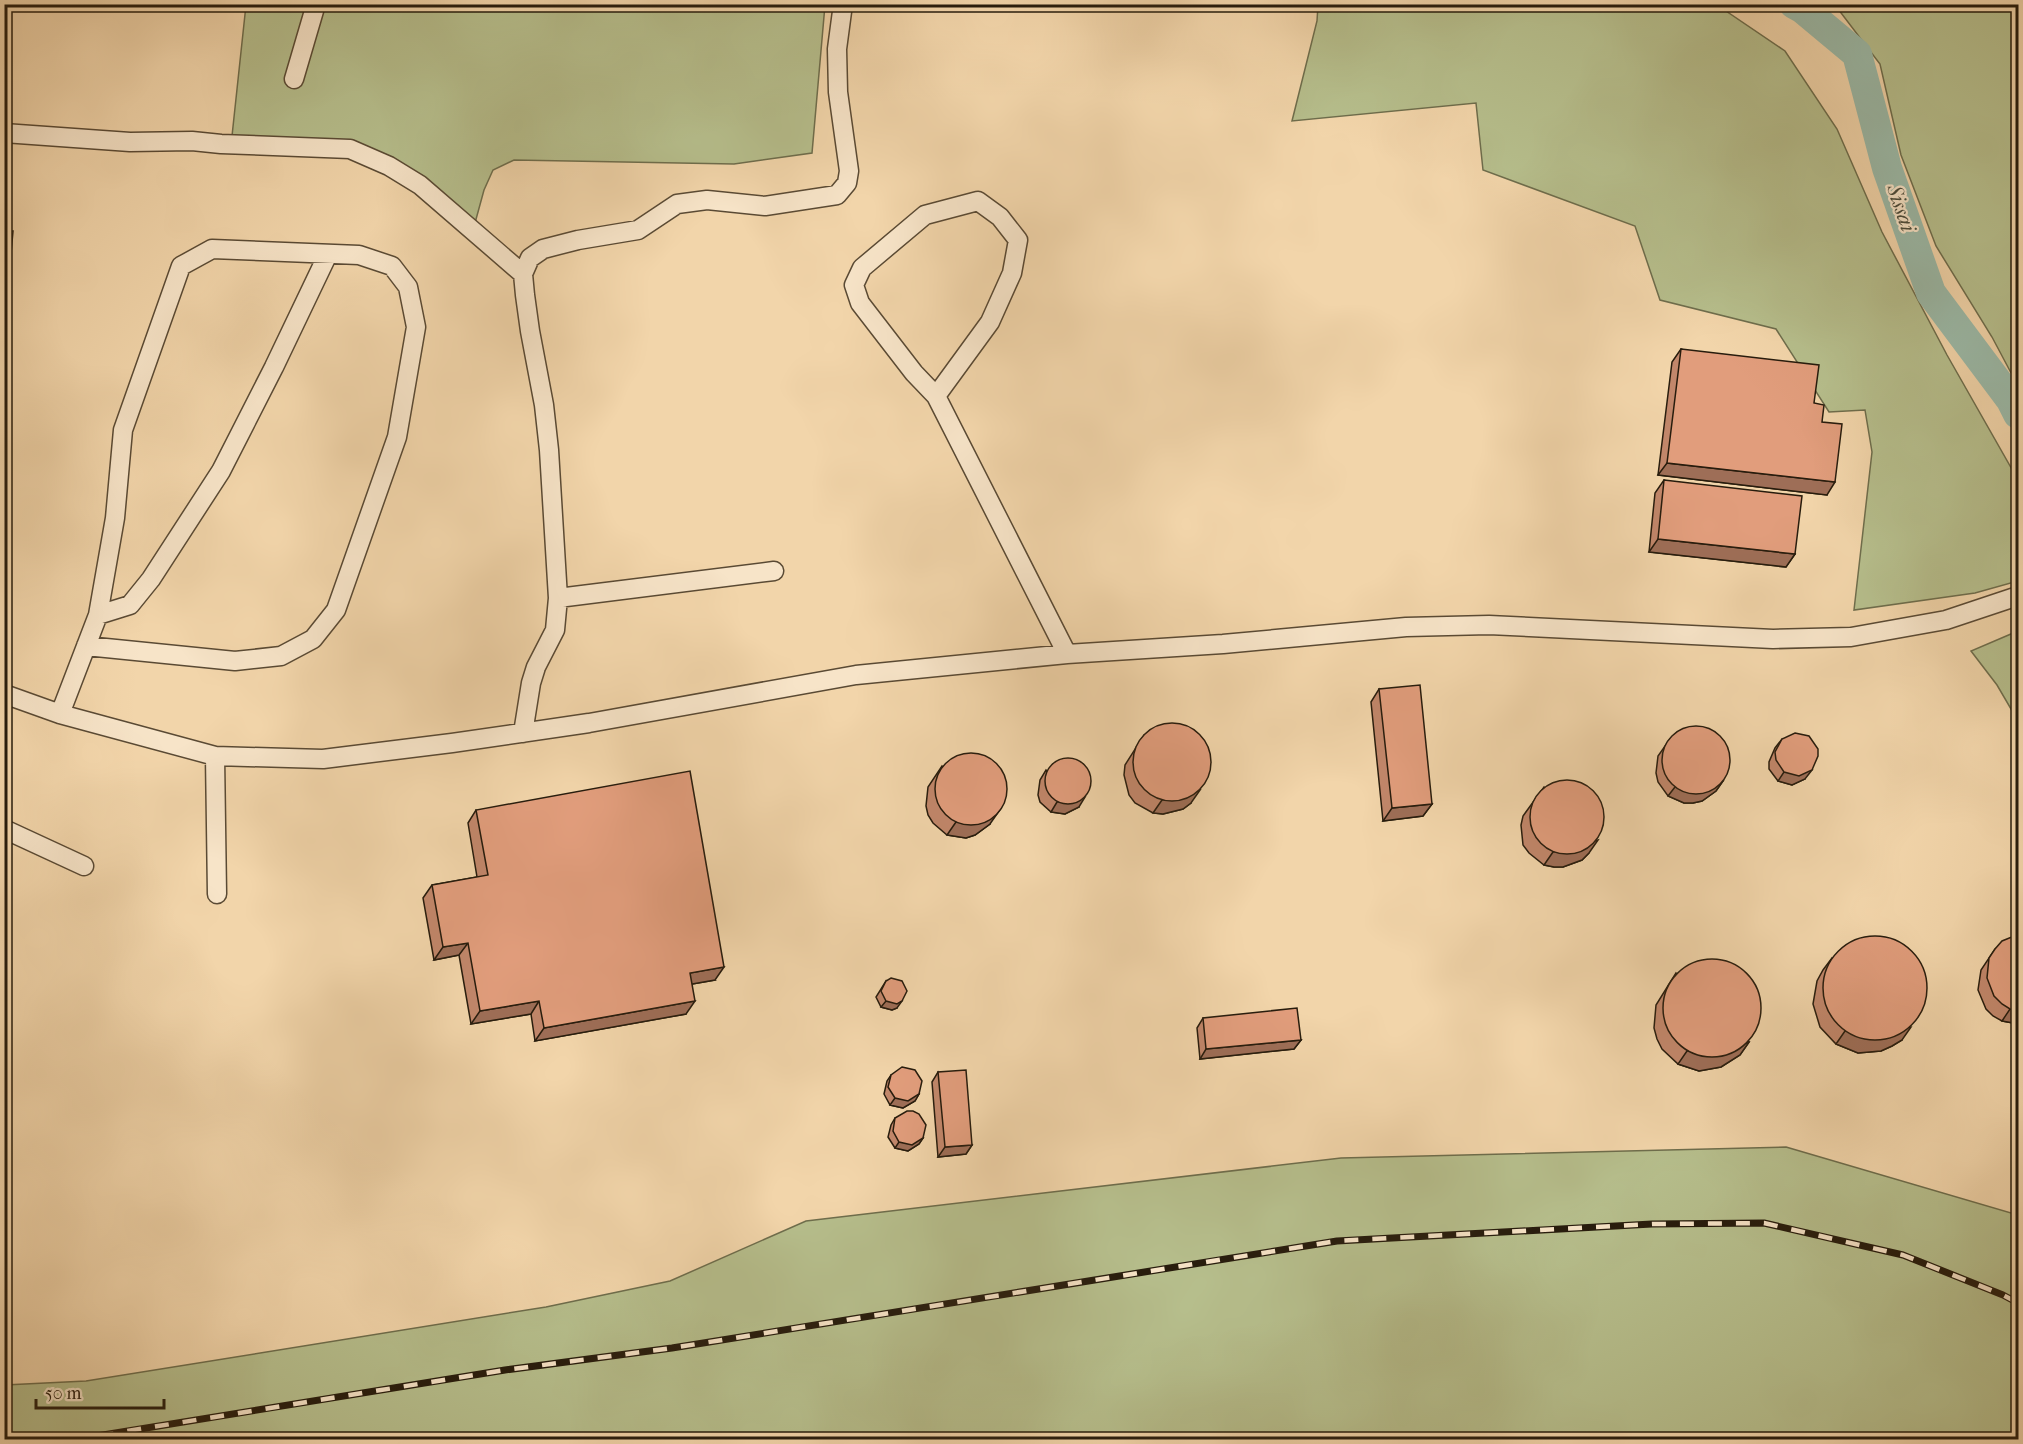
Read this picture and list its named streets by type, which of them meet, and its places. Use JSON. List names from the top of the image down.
{
  "water": ["Sissai"],
  "scale_bar": "50 m"
}
